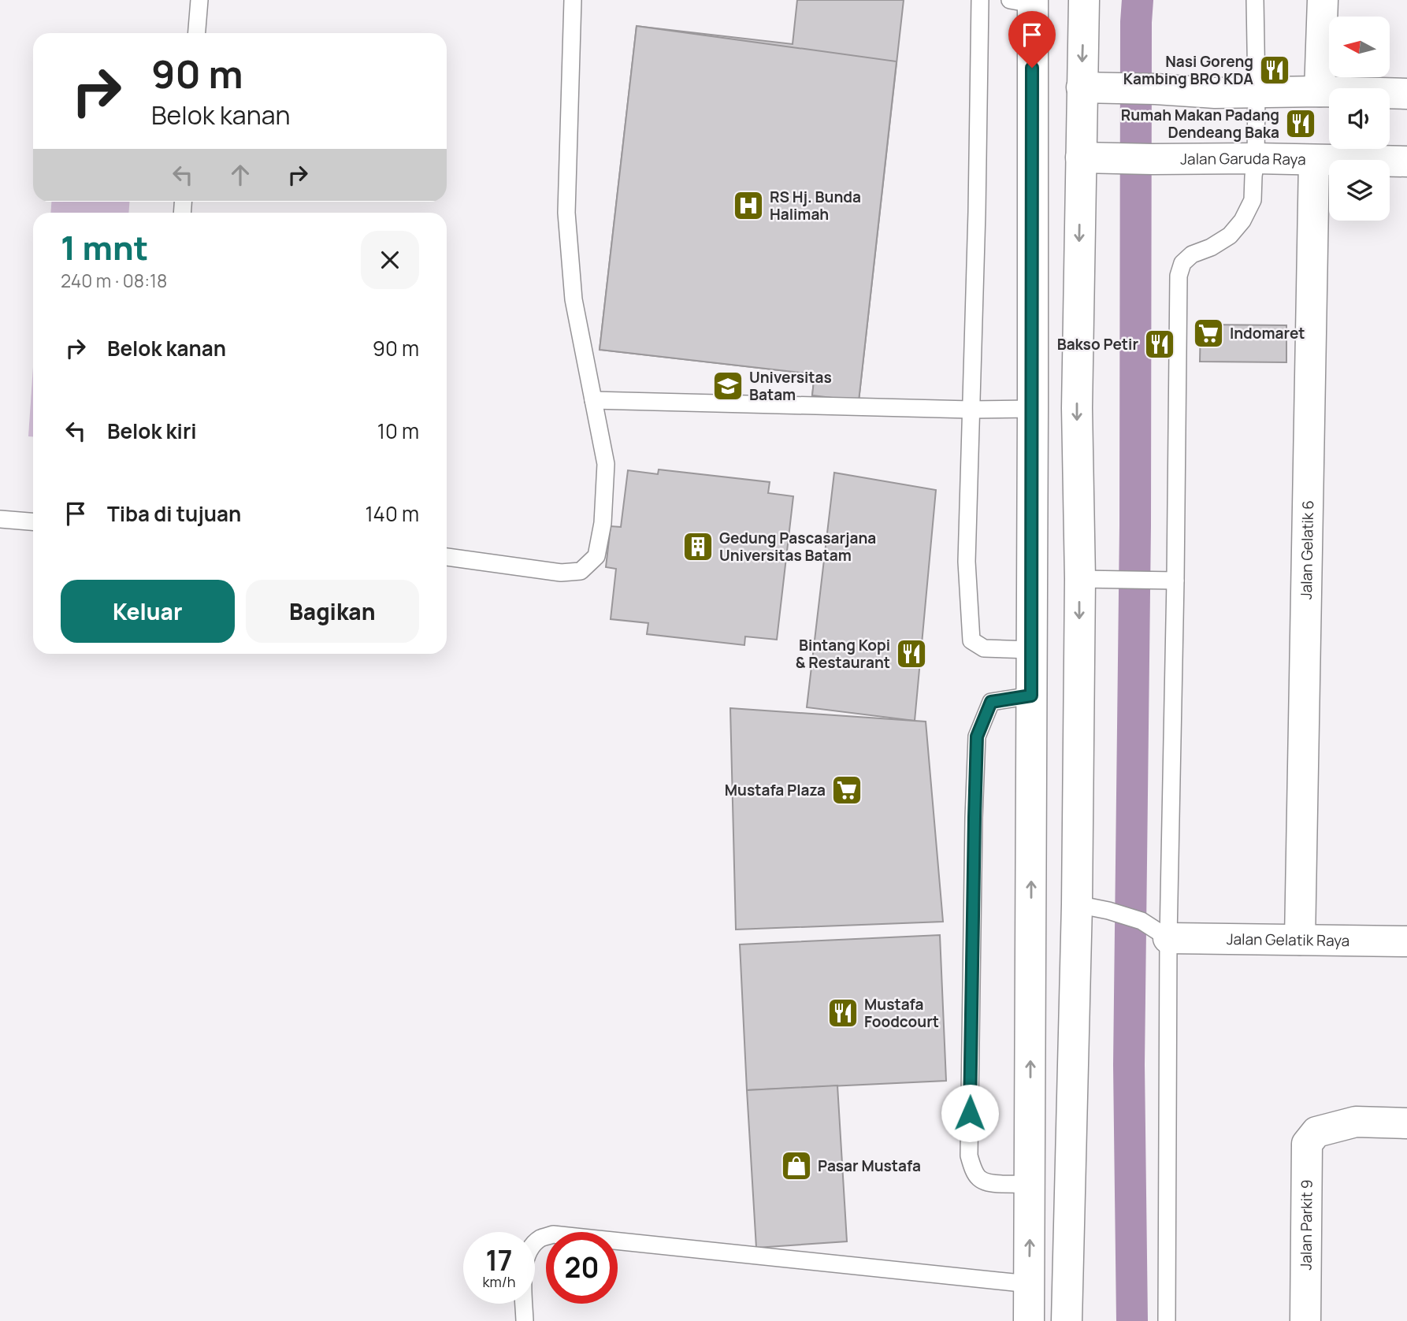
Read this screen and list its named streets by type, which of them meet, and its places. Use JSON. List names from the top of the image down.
{
  "streets": {
    "main road": [
      "Jalan Garuda Raya",
      "Jalan Gelatik 6",
      "Jalan Gelatik Raya",
      "Jalan Parkit 9"
    ]
  },
  "crossings": [
    ["Jalan Garuda Raya", "Jalan Gelatik 6"],
    ["Jalan Gelatik 6", "Jalan Gelatik Raya"]
  ],
  "places": {
    "restaurant": [
      "Nasi Goreng Kambing BRO KDA",
      "Rumah Makan Padang Dendeang Baka",
      "Bakso Petir",
      "Bintang Kopi & Restaurant",
      "Mustafa Foodcourt"
    ],
    "hospital": ["RS Hj. Bunda Halimah"],
    "supermarket": ["Indomaret", "Mustafa Plaza"],
    "school or university": ["Universitas Batam"],
    "building": ["Gedung Pascasarjana Universitas Batam"],
    "shop": ["Pasar Mustafa"]
  },
  "north": "left",
  "page": {
    "turn": ["90 m", "Belok kanan"],
    "heading": ["1 mnt", "240 m · 08:18"],
    "list": [
      {
        "name": "Belok kanan",
        "value": "90 m"
      },
      {
        "name": "Belok kiri",
        "value": "10 m"
      },
      {
        "name": "Tiba di tujuan",
        "value": "140 m"
      }
    ],
    "buttons": ["Keluar", "Bagikan"],
    "speed": "17 km/h",
    "limit": "20"
  }
}
